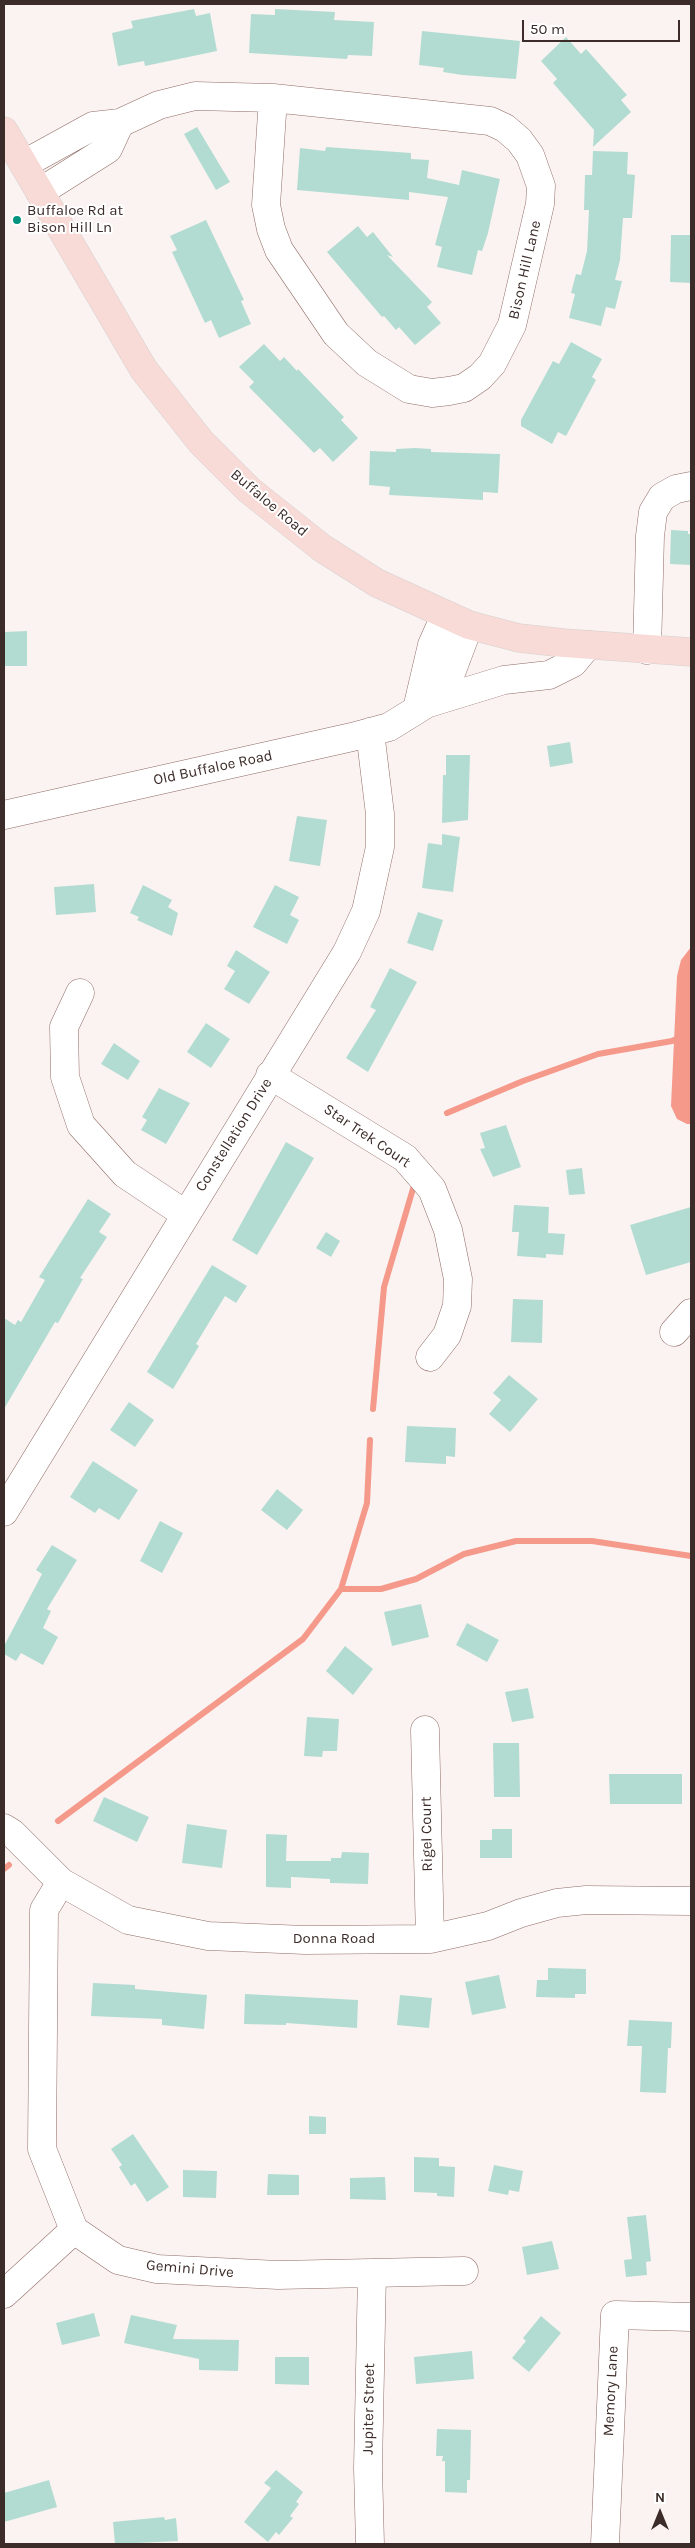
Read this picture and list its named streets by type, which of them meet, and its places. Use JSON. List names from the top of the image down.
{
  "streets": {
    "main road": ["Buffaloe Road"],
    "street": [
      "Bison Hill Lane",
      "Old Buffaloe Road",
      "Constellation Drive",
      "Star Trek Court",
      "Rigel Court",
      "Donna Road",
      "Gemini Drive",
      "Memory Lane",
      "Jupiter Street"
    ]
  },
  "crossings": [
    ["Bison Hill Lane", "Buffaloe Road"],
    ["Buffaloe Road", "Old Buffaloe Road"],
    ["Old Buffaloe Road", "Constellation Drive"],
    ["Constellation Drive", "Star Trek Court"],
    ["Rigel Court", "Donna Road"],
    ["Gemini Drive", "Jupiter Street"]
  ],
  "places": ["Buffaloe Rd at Bison Hill Ln"],
  "scale_bar": "50 m",
  "north": "top"
}
